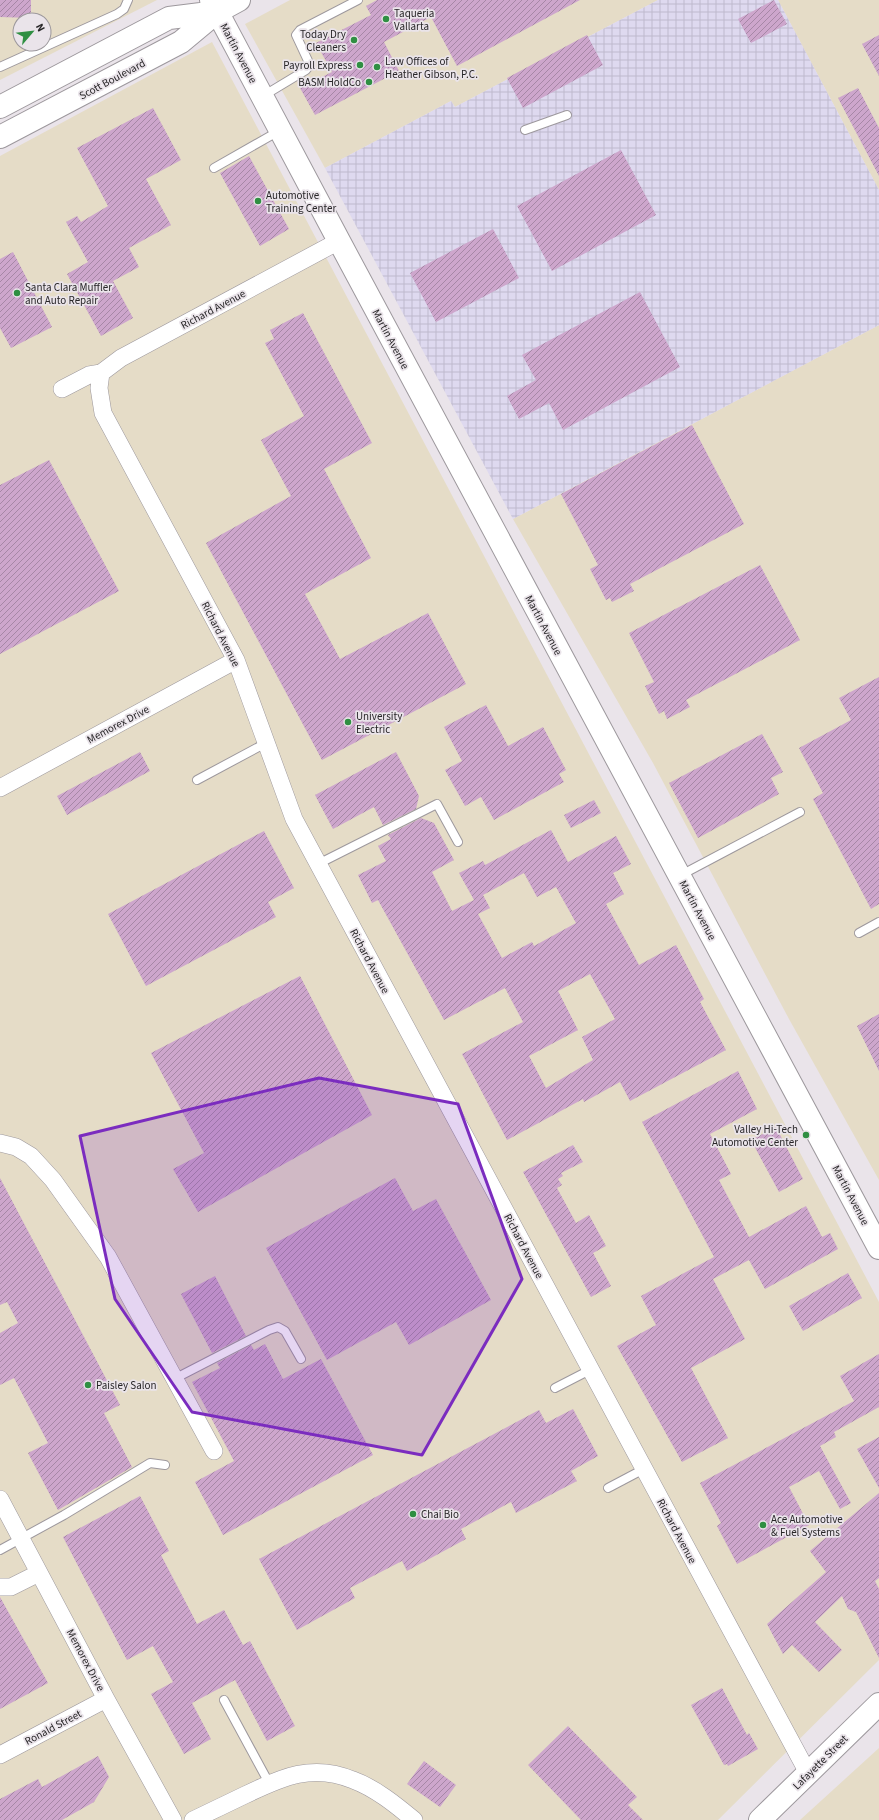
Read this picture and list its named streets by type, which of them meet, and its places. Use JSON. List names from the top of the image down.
{
  "streets": {
    "street": [
      "Martin Avenue",
      "Scott Boulevard",
      "Richard Avenue",
      "Memorex Drive",
      "Ronald Street",
      "Lafayette Street"
    ]
  },
  "crossings": [
    ["Martin Avenue", "Scott Boulevard"],
    ["Martin Avenue", "Richard Avenue"],
    ["Richard Avenue", "Memorex Drive"],
    ["Richard Avenue", "Lafayette Street"],
    ["Memorex Drive", "Ronald Street"]
  ],
  "places": [
    "Taqueria Vallarta",
    "Today Dry Cleaners",
    "Payroll Express",
    "Law Offices of Heather Gibson, P.C.",
    "BASM HoldCo",
    "Automotive Training Center",
    "Santa Clara Muffler and Auto Repair",
    "University Electric",
    "Valley Hi-Tech Automotive Center",
    "Paisley Salon",
    "Chai Bio",
    "Ace Automotive & Fuel Systems"
  ],
  "north": "top right"
}
